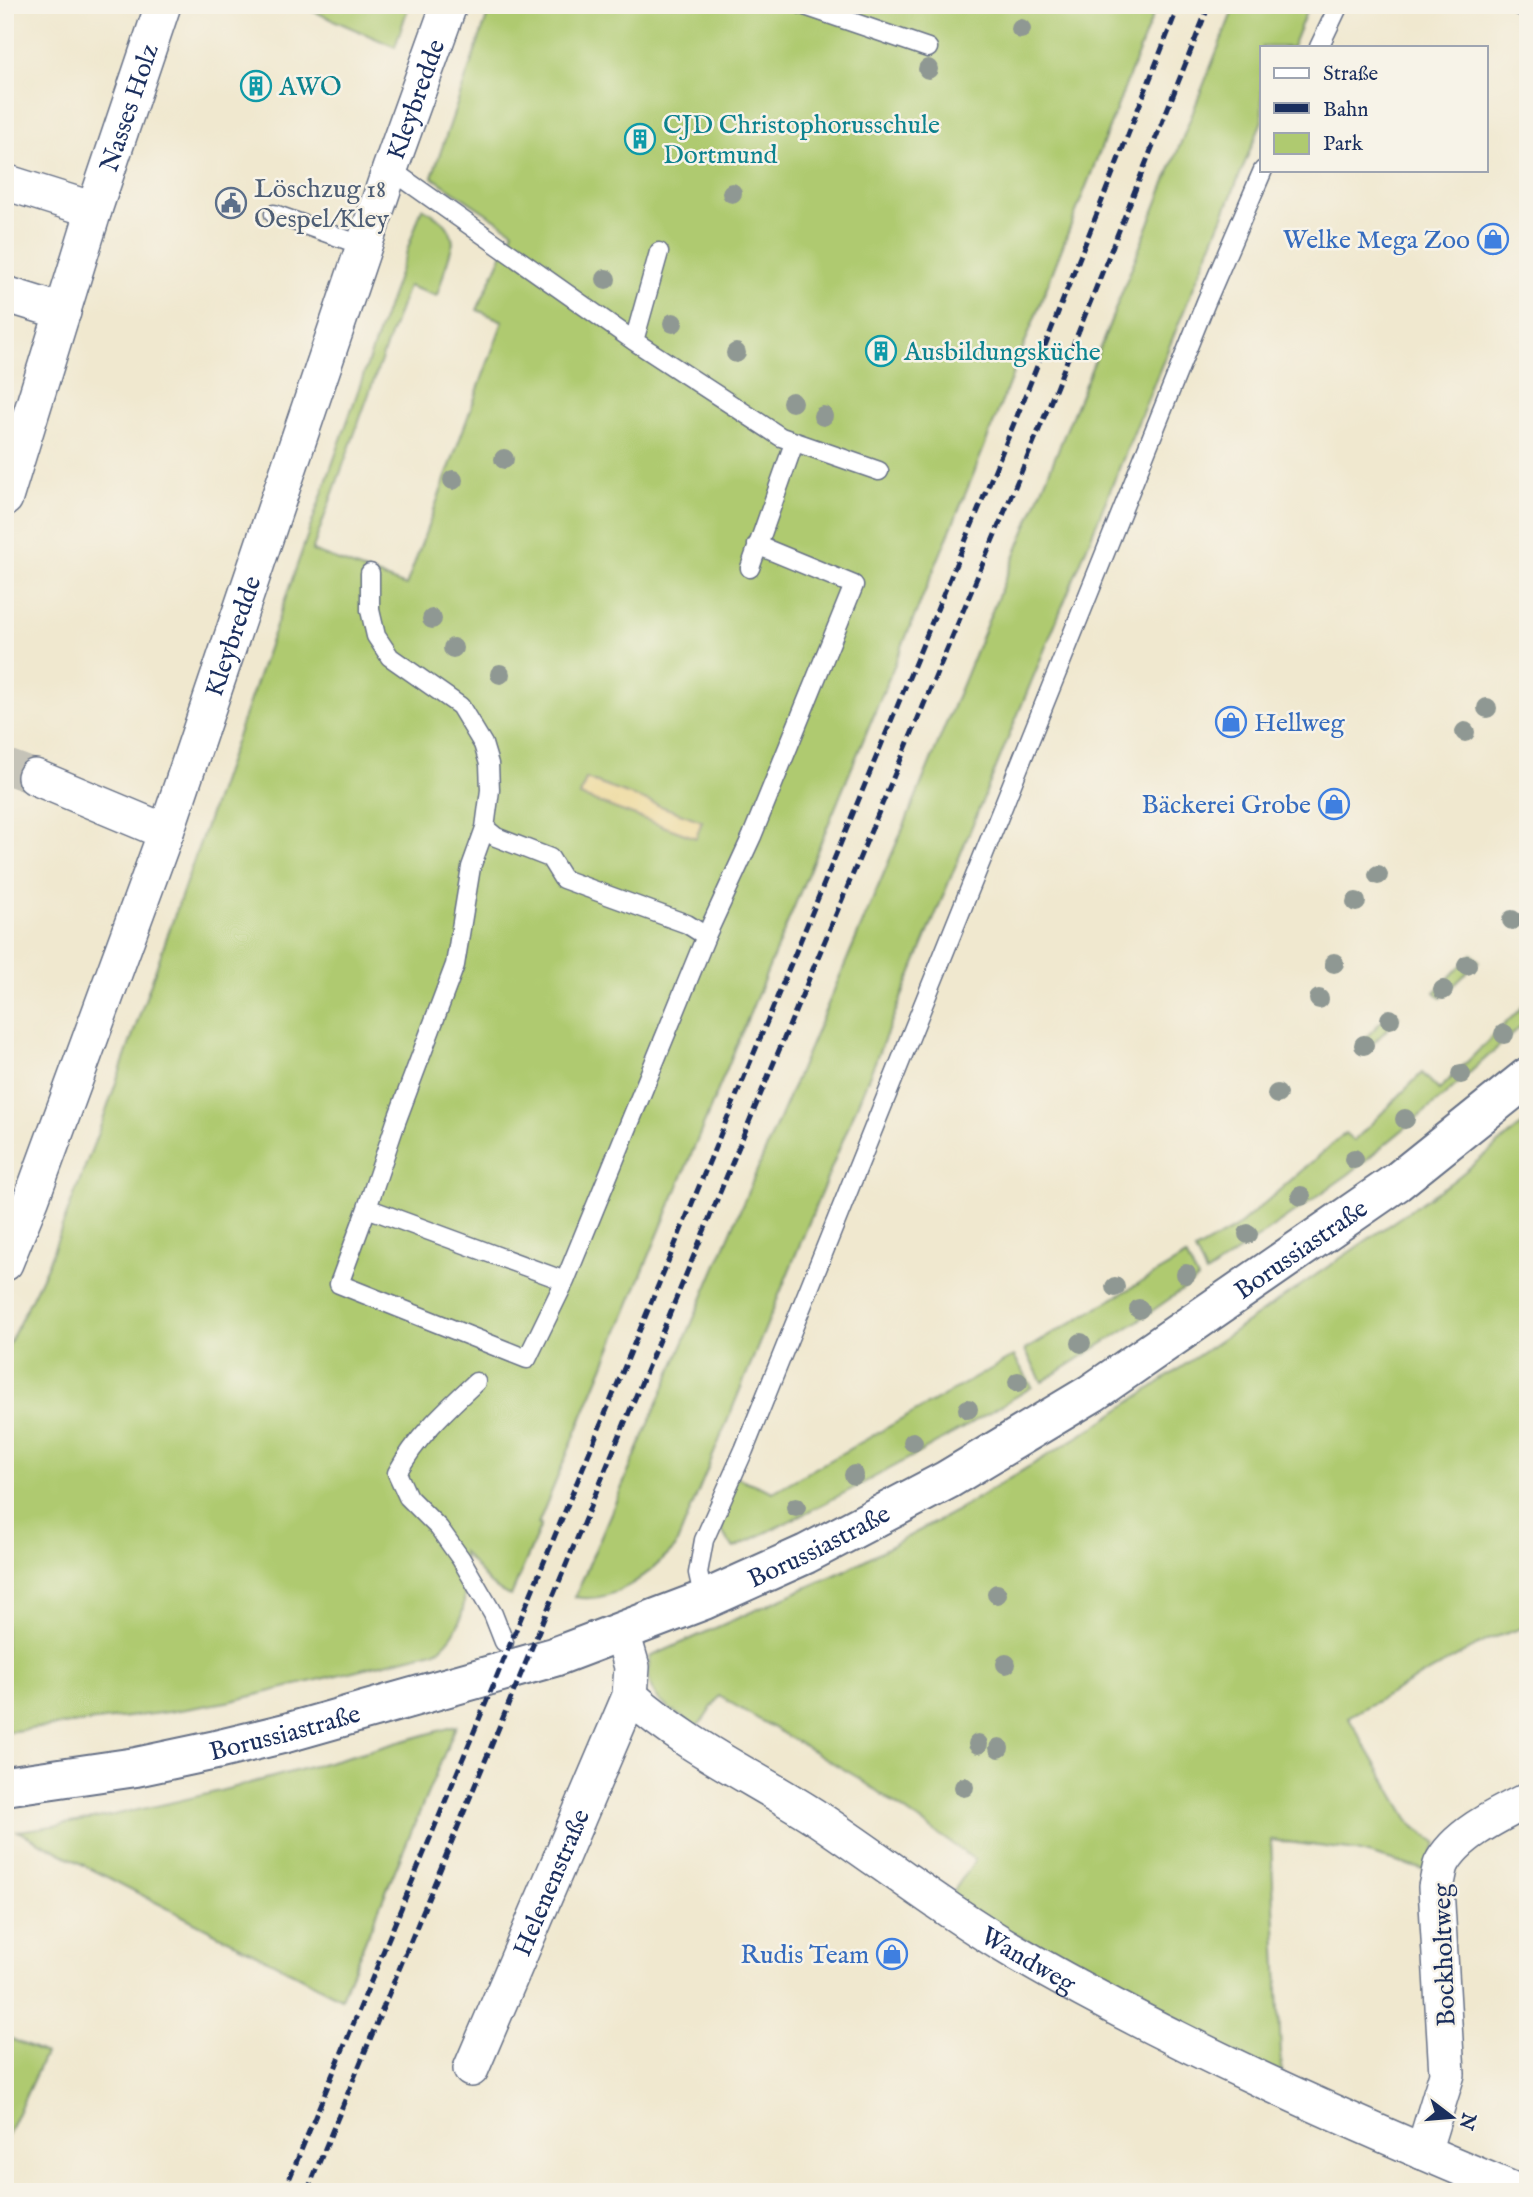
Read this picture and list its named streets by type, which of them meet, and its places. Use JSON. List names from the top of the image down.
{
  "streets": {
    "main road": ["Borussiastraße"],
    "street": [
      "Kleybredde",
      "Nasses Holz",
      "Helenenstraße",
      "Bockholtweg",
      "Wandweg"
    ]
  },
  "crossings": [
    ["Helenenstraße", "Wandweg"],
    ["Bockholtweg", "Wandweg"]
  ],
  "places": {
    "building": ["AWO", "CJD Christophorusschule Dortmund", "Ausbildungsküche"],
    "public building": ["Löschzug 18 Oespel/Kley"],
    "shop": [
      "Welke Mega Zoo",
      "Hellweg",
      "Bäckerei Grobe",
      "Rudis Team"
    ]
  },
  "legend": ["Straße", "Bahn", "Park"],
  "north": "right"
}
